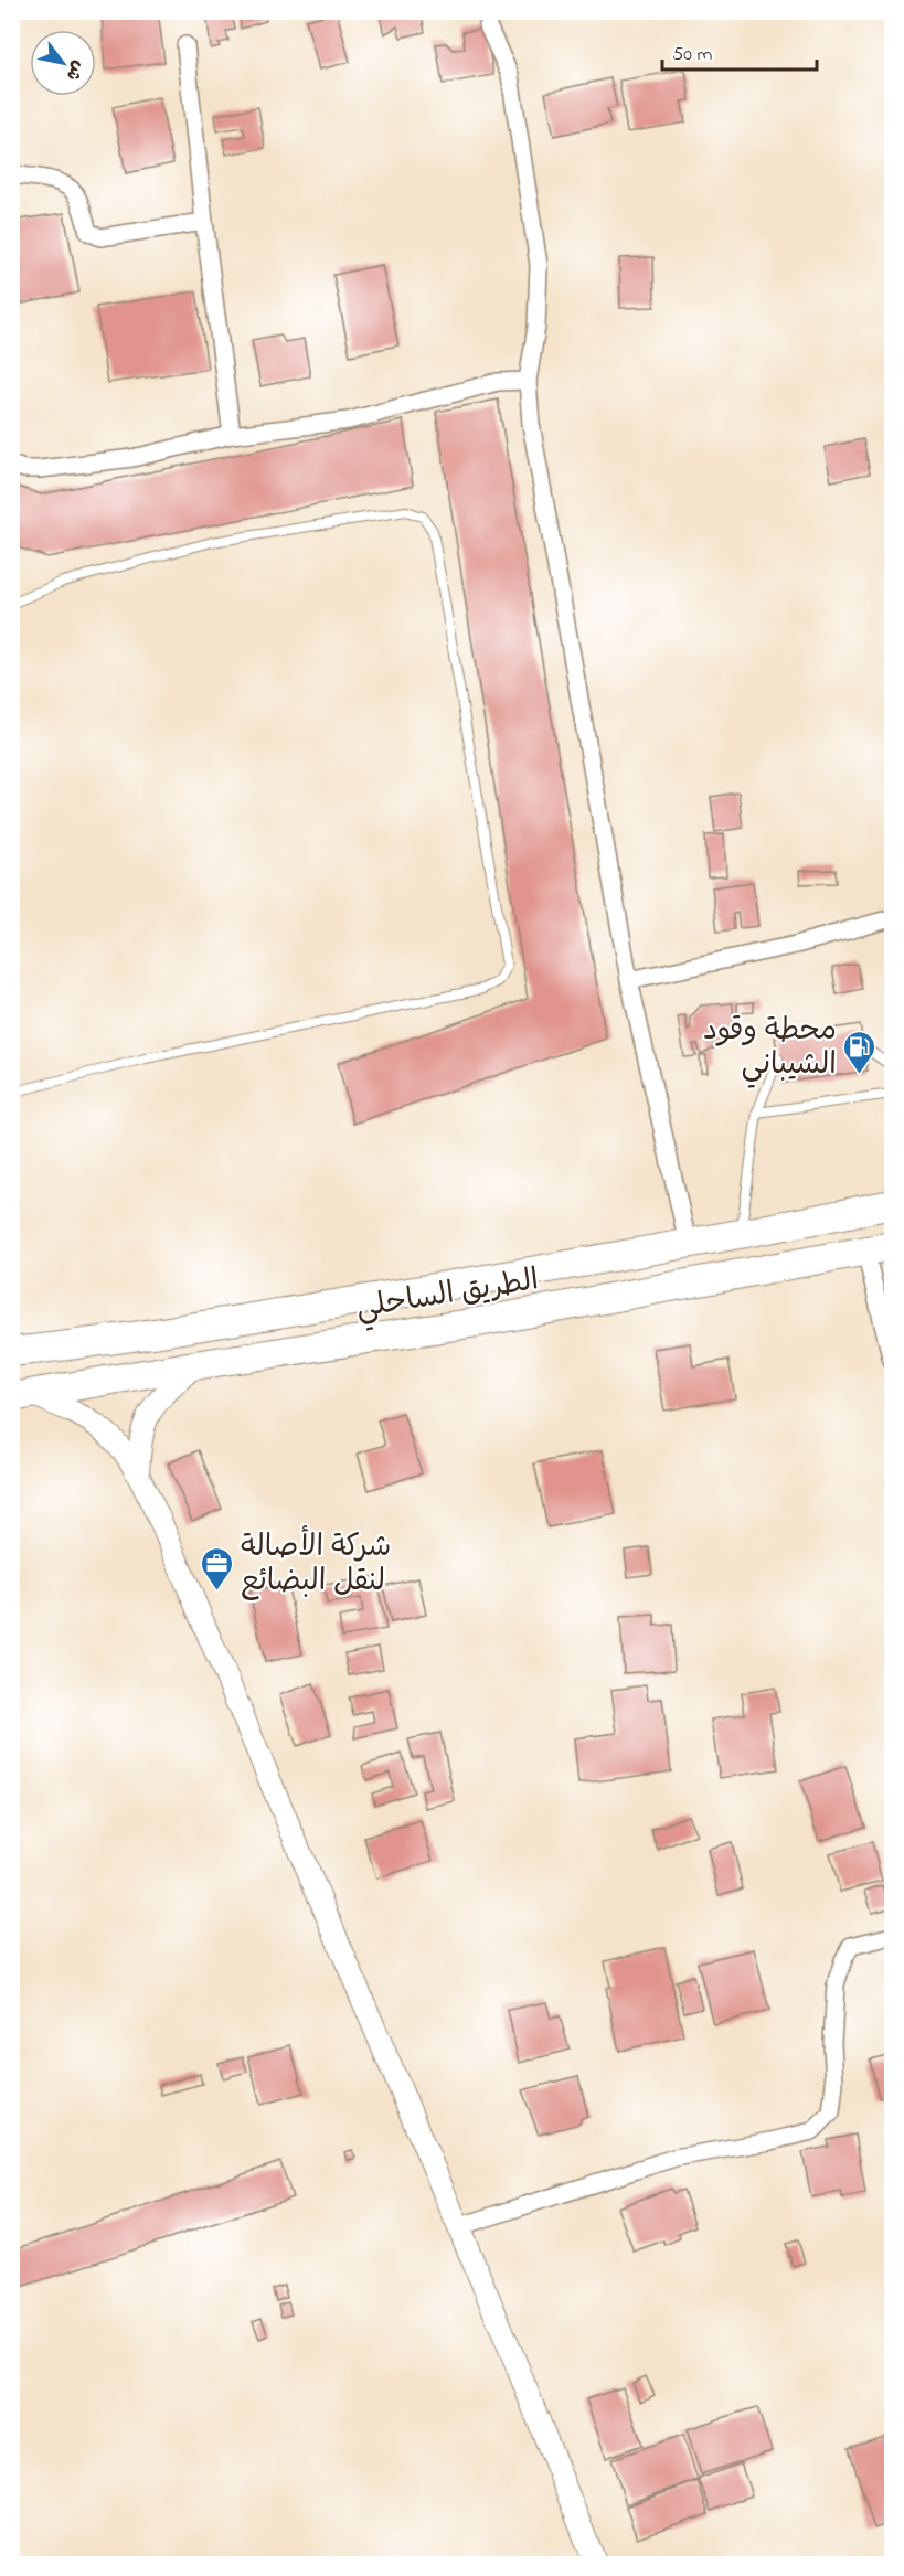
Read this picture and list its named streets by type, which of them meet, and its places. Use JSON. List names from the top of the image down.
{
  "streets": {
    "highway": ["الطريق الساحلي"]
  },
  "places": {
    "fuel station": ["محطة وقود الشيباني"],
    "office": ["شركة الأصالة لنقل البضائع"]
  },
  "scale_bar": "50 m",
  "north": "bottom right"
}
